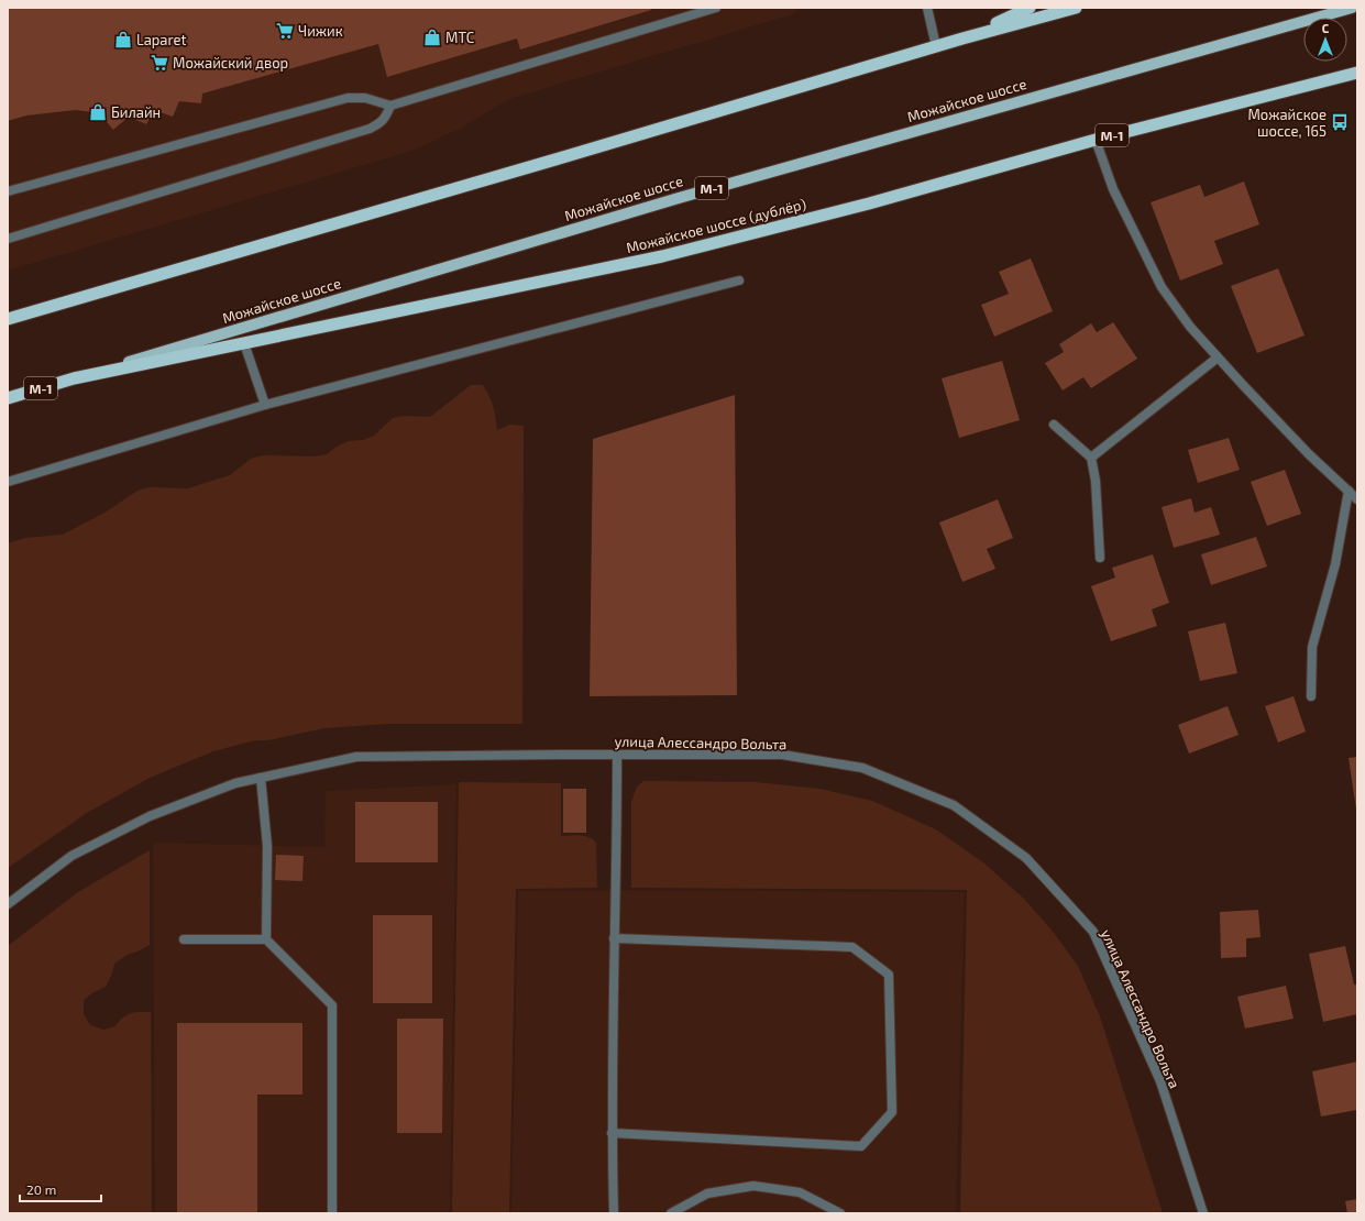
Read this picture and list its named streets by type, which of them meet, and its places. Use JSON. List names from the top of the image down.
{
  "streets": {
    "highway": ["Можайское шоссе", "М-1", "Можайское шоссе (дублёр)"],
    "street": ["улица Алессандро Вольта"]
  },
  "crossings": [
    ["Можайское шоссе", "Можайское шоссе (дублёр)"]
  ],
  "places": {
    "supermarket": ["Чижик", "Можайский двор"],
    "shop": ["МТС", "Laparet", "Билайн"],
    "bus stop": ["Можайское шоссе, 165"]
  },
  "scale_bar": "20 m",
  "north": "top"
}
